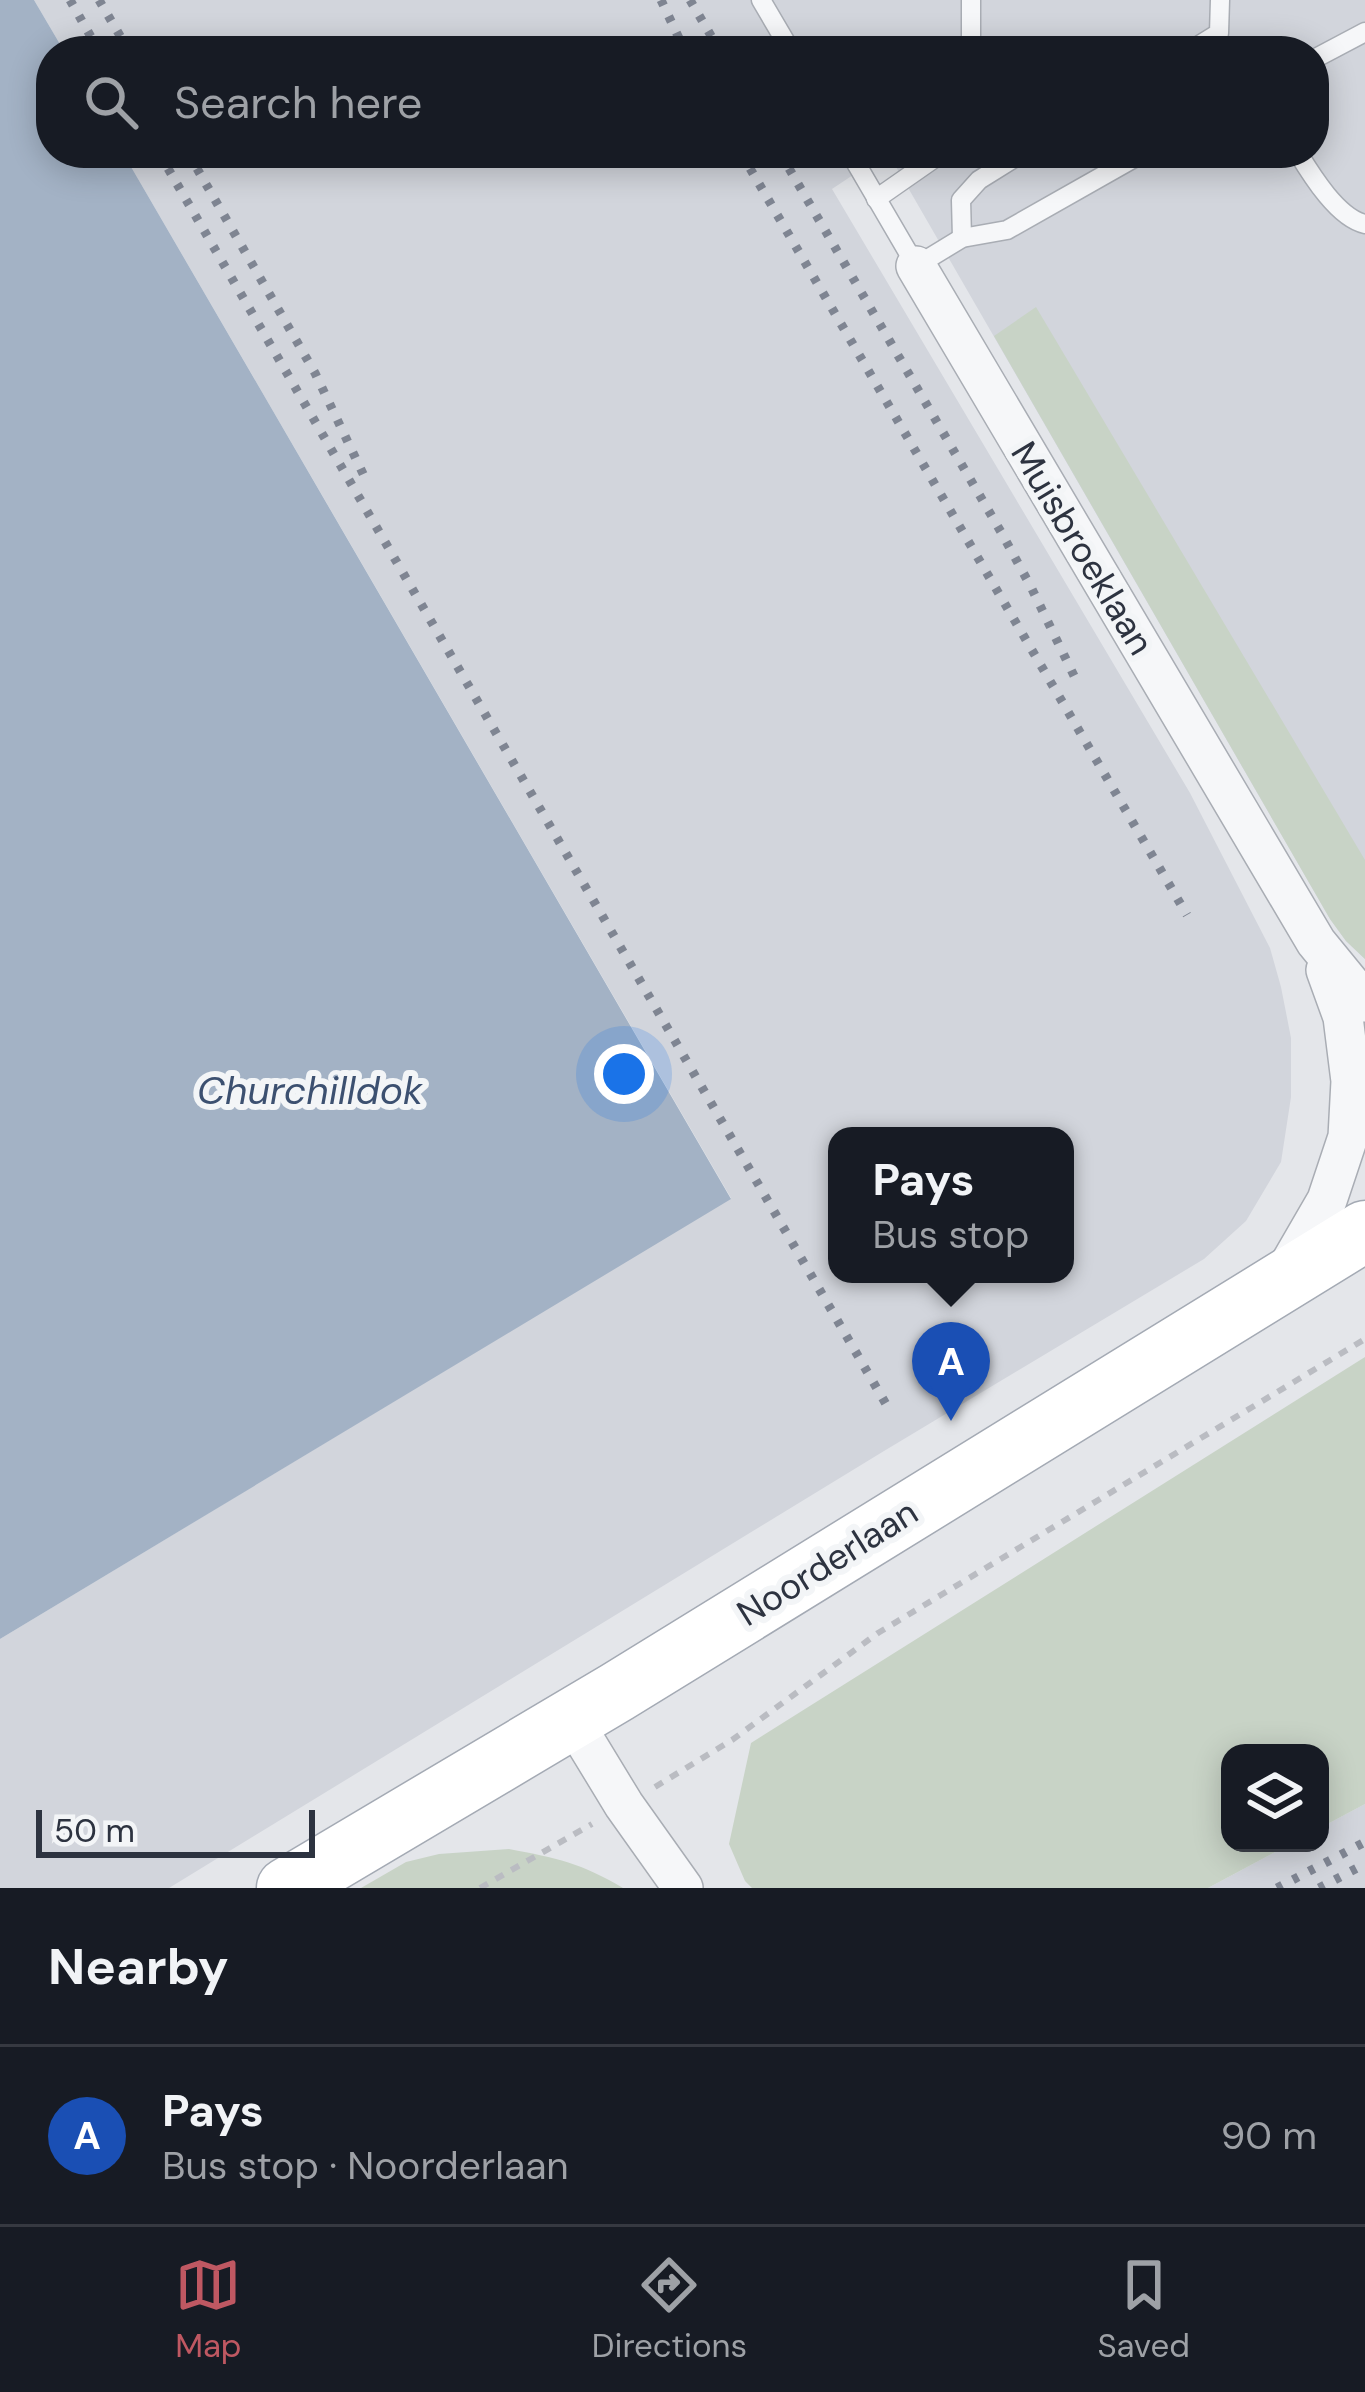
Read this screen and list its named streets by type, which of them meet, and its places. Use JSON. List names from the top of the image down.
{
  "streets": {
    "main road": ["Noorderlaan"],
    "street": ["Muisbroeklaan"]
  },
  "crossings": [
    ["Muisbroeklaan", "Noorderlaan"]
  ],
  "water": ["Churchilldok"],
  "scale_bar": "50 m",
  "page": {
    "search": "Search here",
    "popup": ["Pays", "Bus stop"],
    "pins": "A",
    "scale": "50 m",
    "heading": "Nearby",
    "list": [
      {
        "mark": "A",
        "name": "Pays",
        "note": "Bus stop · Noorderlaan",
        "value": "90 m"
      }
    ],
    "nav": ["Map", "Directions", "Saved"]
  }
}
